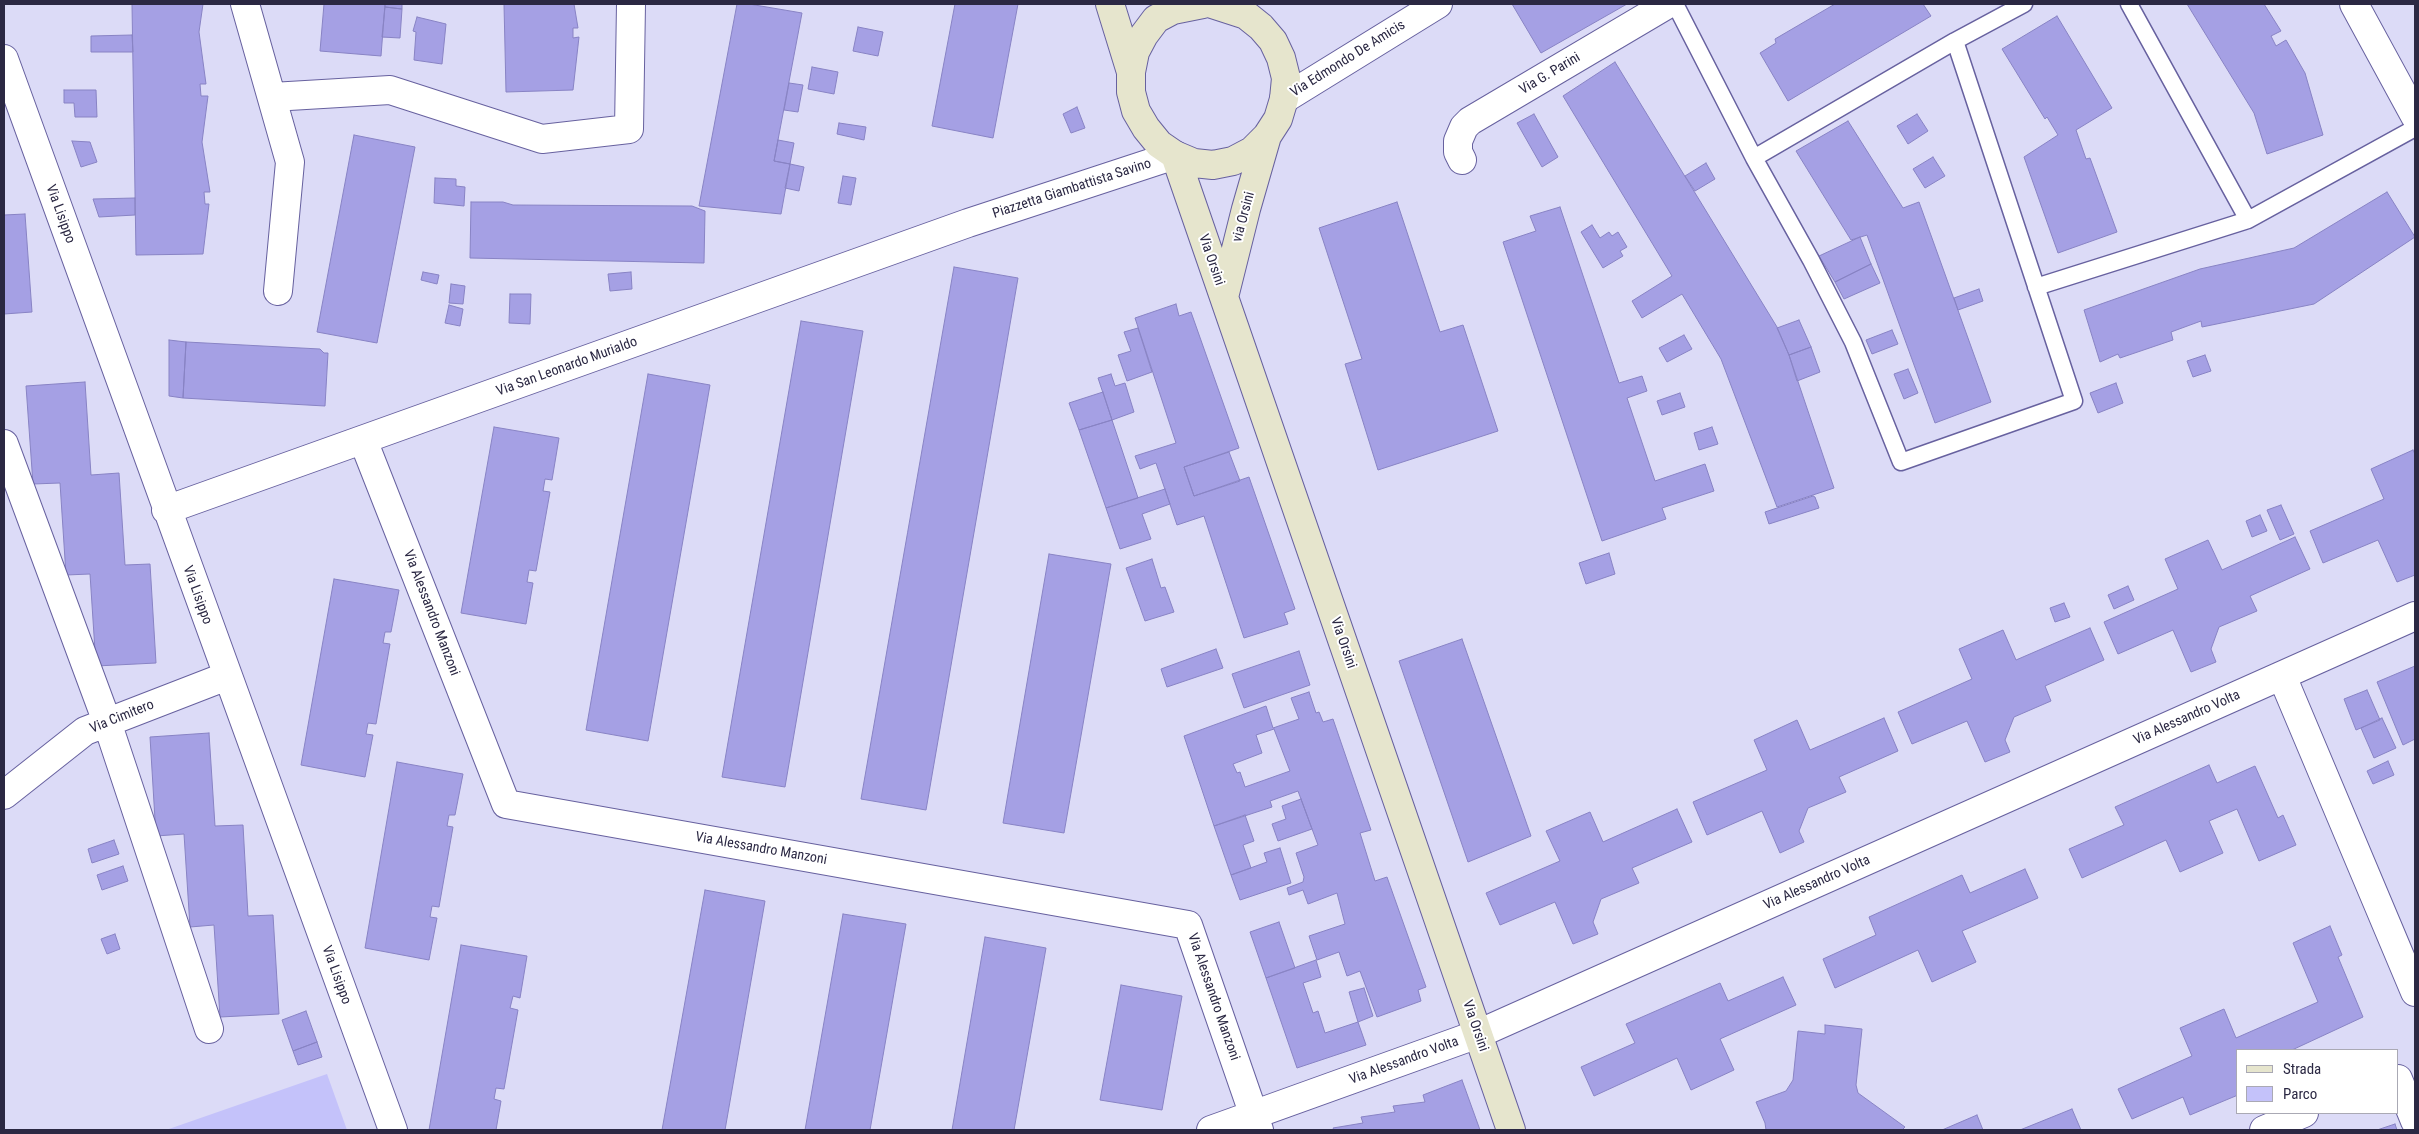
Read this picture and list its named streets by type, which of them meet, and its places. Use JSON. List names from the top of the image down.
{
  "streets": {
    "main road": ["via Orsini", "Via Orsini"],
    "street": [
      "Via Edmondo De Amicis",
      "Via G. Parini",
      "Piazzetta Giambattista Savino",
      "Via Lisippo",
      "Via San Leonardo Murialdo",
      "Via Alessandro Manzoni",
      "Via Cimitero",
      "Via Alessandro Volta"
    ]
  },
  "crossings": [
    ["Via Edmondo De Amicis", "Piazzetta Giambattista Savino"],
    ["Via Edmondo De Amicis", "via Orsini"],
    ["Via Edmondo De Amicis", "Via Orsini"],
    ["Piazzetta Giambattista Savino", "via Orsini"],
    ["Piazzetta Giambattista Savino", "Via Orsini"],
    ["Piazzetta Giambattista Savino", "Via San Leonardo Murialdo"],
    ["Via Lisippo", "Via San Leonardo Murialdo"],
    ["Via Lisippo", "Via Cimitero"],
    ["via Orsini", "Via Orsini"],
    ["Via Orsini", "Via Alessandro Volta"],
    ["Via San Leonardo Murialdo", "Via Alessandro Manzoni"],
    ["Via Alessandro Manzoni", "Via Alessandro Volta"]
  ],
  "legend": ["Strada", "Parco"]
}
